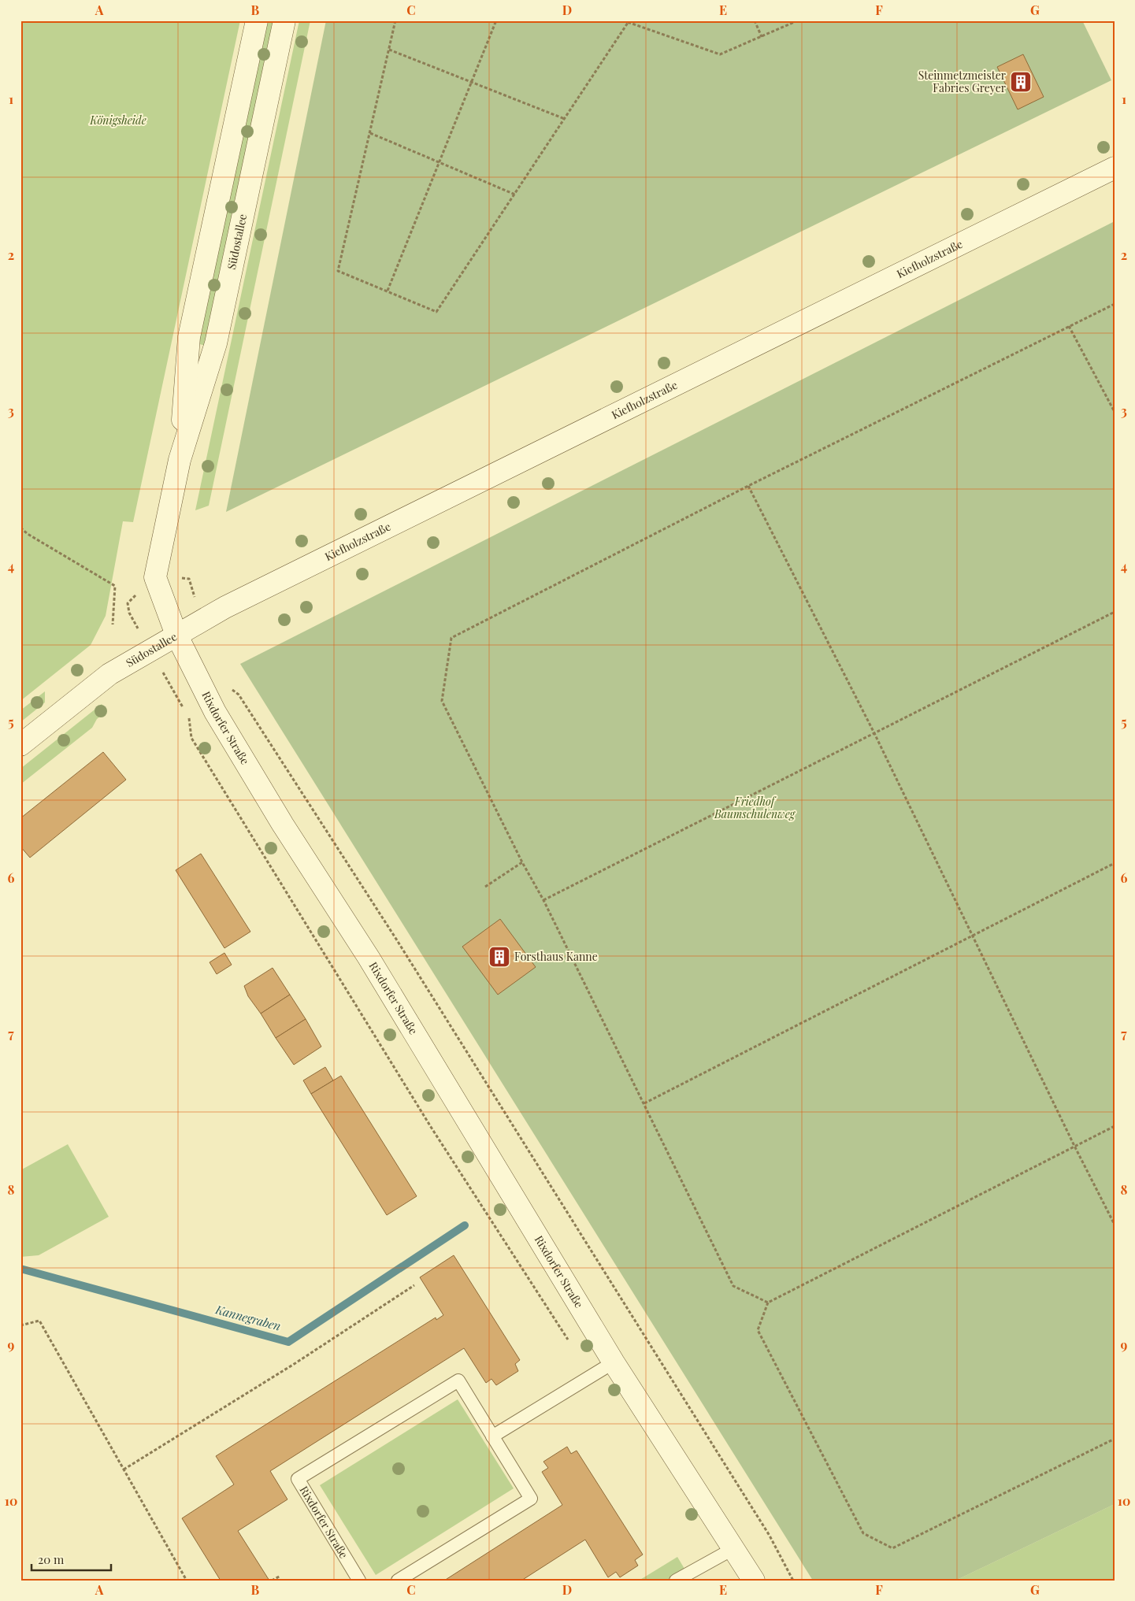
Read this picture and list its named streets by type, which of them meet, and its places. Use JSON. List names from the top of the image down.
{
  "streets": {
    "main road": ["Südostallee", "Kiefholzstraße", "Rixdorfer Straße"]
  },
  "crossings": [
    ["Südostallee", "Kiefholzstraße"],
    ["Südostallee", "Rixdorfer Straße"],
    ["Kiefholzstraße", "Rixdorfer Straße"]
  ],
  "water": ["Kannegraben"],
  "parks": ["Königsheide", "Friedhof Baumschulenweg"],
  "places": {
    "building": ["Steinmetzmeister Fabries Greyer", "Forsthaus Kanne"]
  },
  "scale_bar": "20 m",
  "grid": {
    "columns": [
      "A",
      "B",
      "C",
      "D",
      "E",
      "F",
      "G"
    ],
    "rows": [
      "1",
      "2",
      "3",
      "4",
      "5",
      "6",
      "7",
      "8",
      "9",
      "10"
    ]
  }
}
